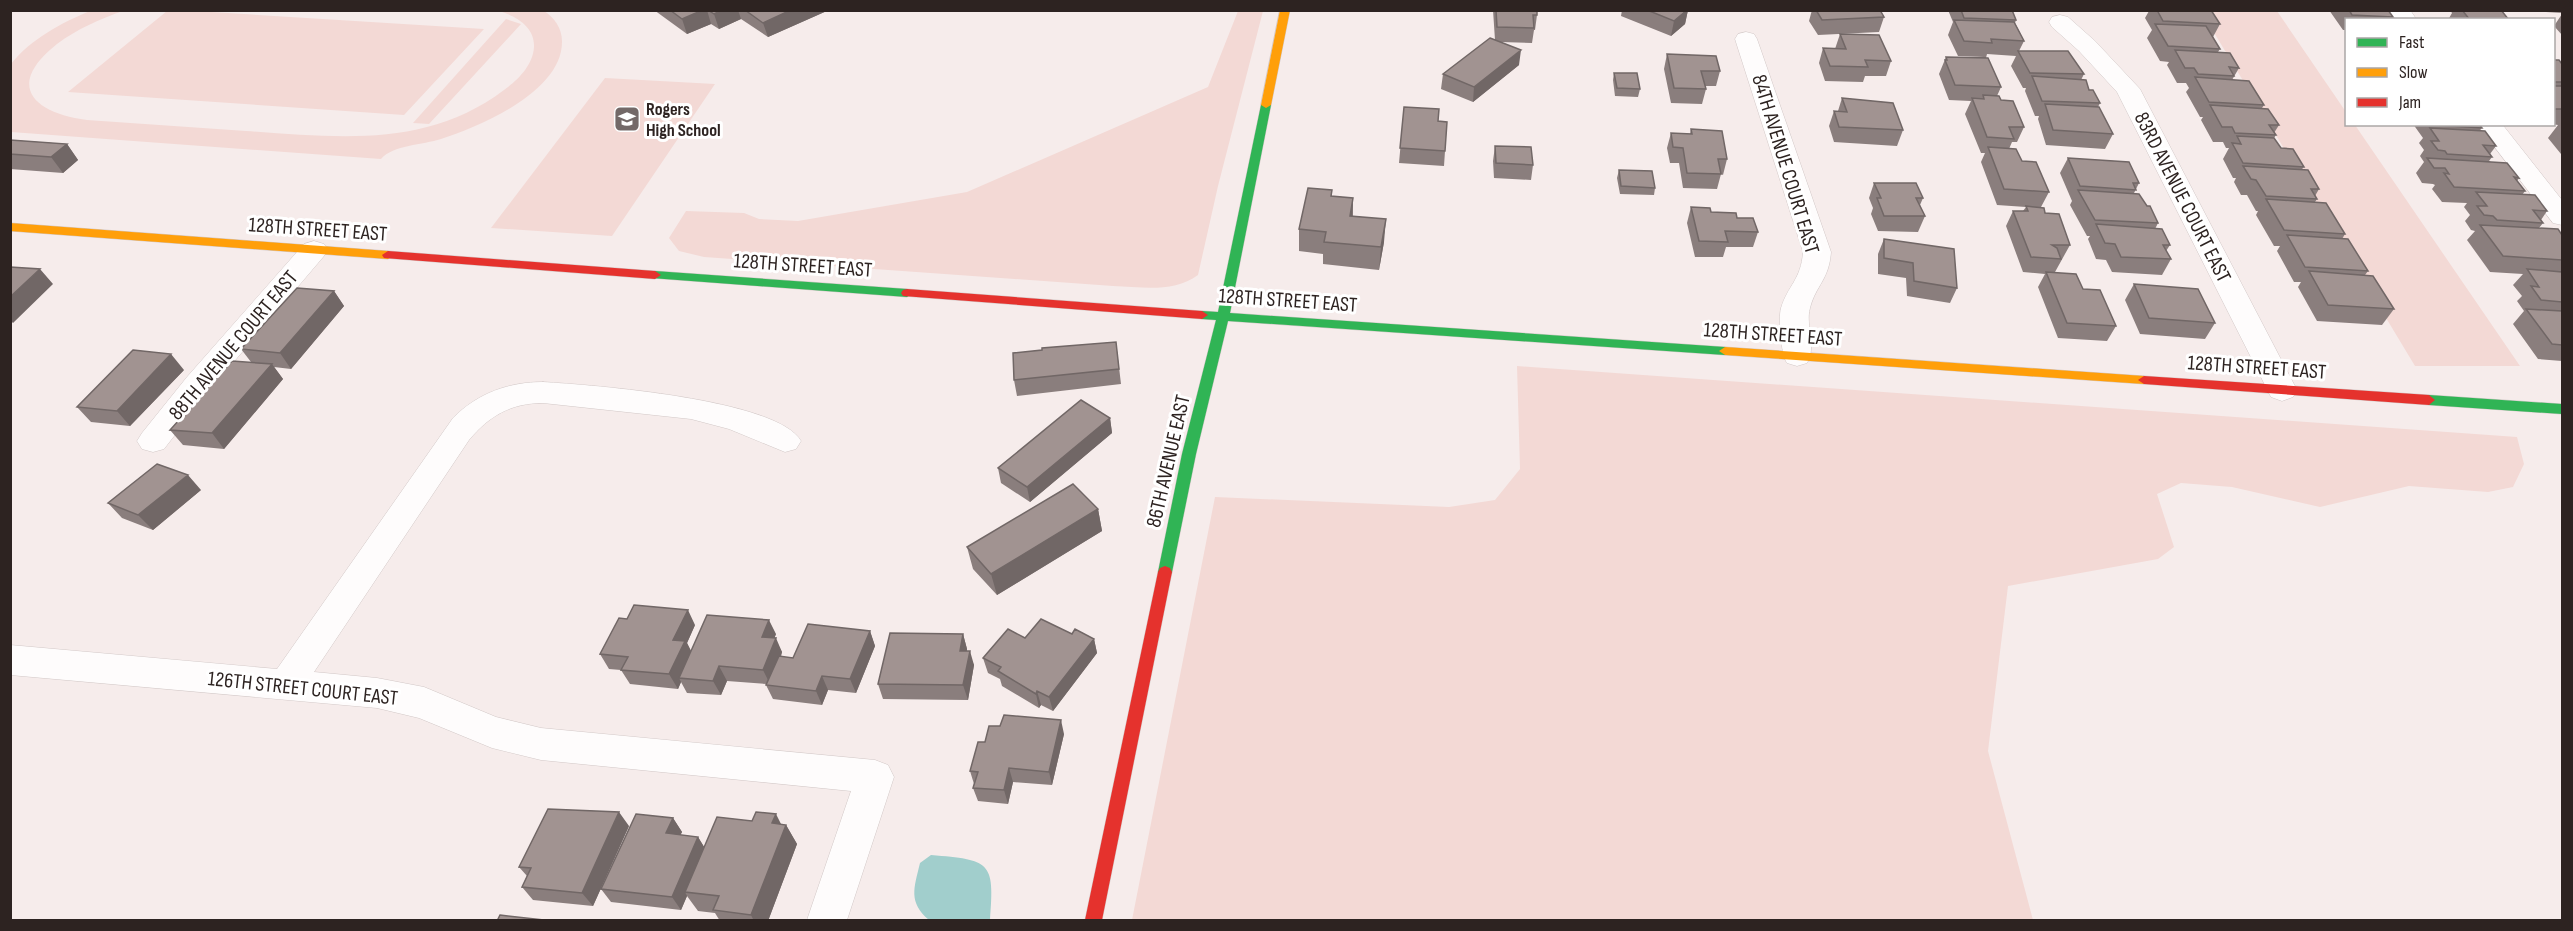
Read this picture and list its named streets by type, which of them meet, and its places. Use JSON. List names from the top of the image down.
{
  "streets": {
    "street": [
      "84TH AVENUE COURT EAST",
      "83RD AVENUE COURT EAST",
      "128TH STREET EAST",
      "88TH AVENUE COURT EAST",
      "86TH AVENUE EAST",
      "126TH STREET COURT EAST"
    ]
  },
  "crossings": [
    ["84TH AVENUE COURT EAST", "128TH STREET EAST"],
    ["83RD AVENUE COURT EAST", "128TH STREET EAST"],
    ["128TH STREET EAST", "88TH AVENUE COURT EAST"],
    ["128TH STREET EAST", "86TH AVENUE EAST"]
  ],
  "places": {
    "school or university": ["Rogers High School"]
  },
  "legend": ["Fast", "Slow", "Jam"]
}
